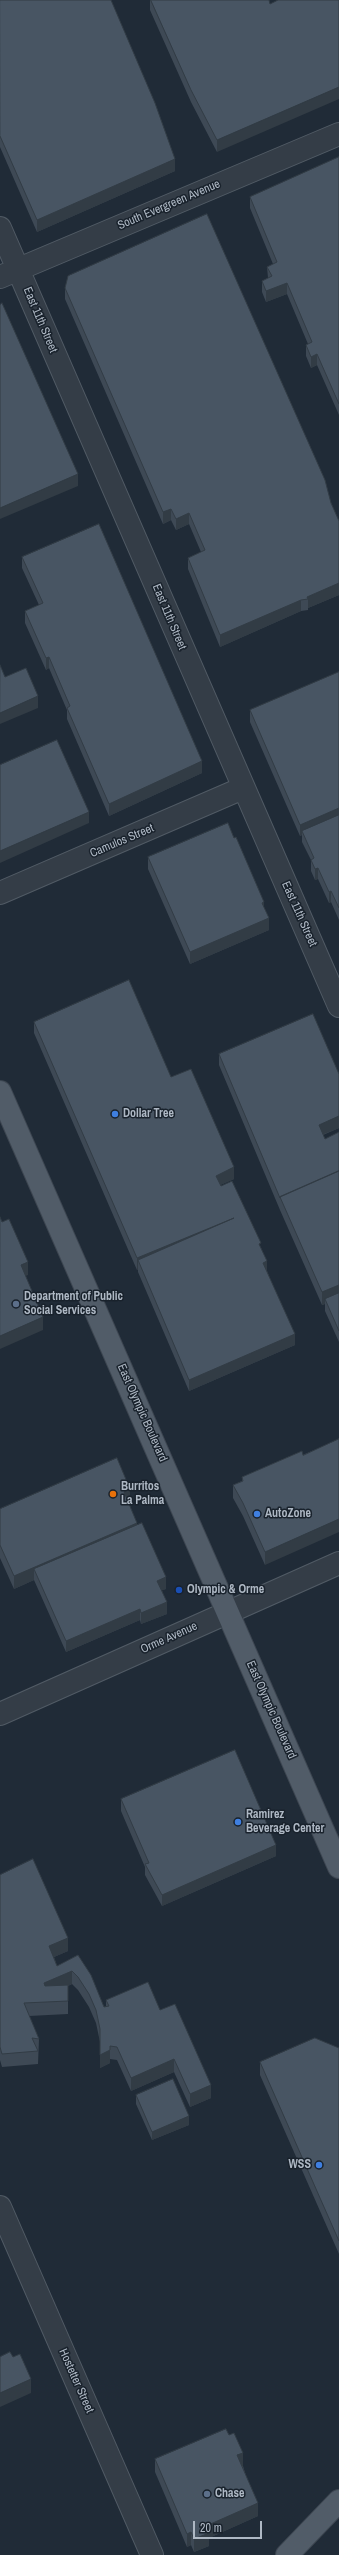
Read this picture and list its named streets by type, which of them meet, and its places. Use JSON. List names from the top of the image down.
{
  "streets": {
    "main road": ["East Olympic Boulevard"],
    "street": [
      "South Evergreen Avenue",
      "East 11th Street",
      "Camulos Street",
      "Orme Avenue",
      "Hostetter Street"
    ]
  },
  "crossings": [
    ["South Evergreen Avenue", "East 11th Street"],
    ["East 11th Street", "Camulos Street"],
    ["East Olympic Boulevard", "Orme Avenue"]
  ],
  "places": [
    "Dollar Tree",
    "Department of Public Social Services",
    "Burritos La Palma",
    "AutoZone",
    "Olympic & Orme",
    "Ramirez Beverage Center",
    "WSS",
    "Chase"
  ],
  "scale_bar": "20 m"
}
